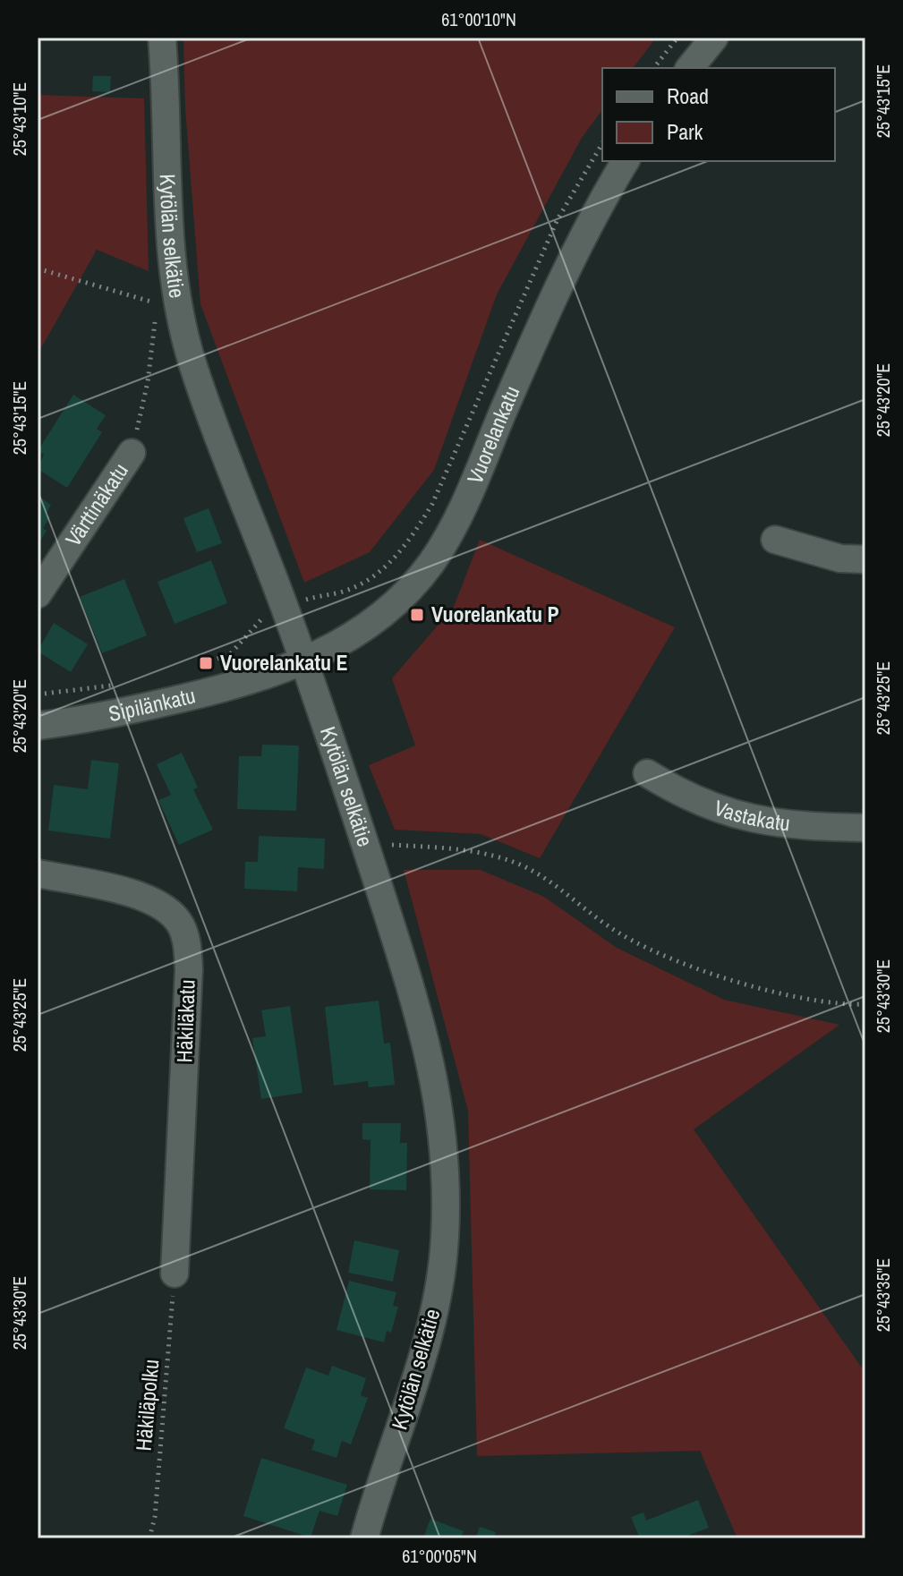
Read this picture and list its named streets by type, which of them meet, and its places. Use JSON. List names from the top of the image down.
{
  "streets": {
    "street": [
      "Kytölän selkätie",
      "Vuorelankatu",
      "Värttinäkatu",
      "Sipilänkatu",
      "Vastakatu",
      "Häkiläkatu"
    ],
    "path": ["Häkiläpolku"]
  },
  "crossings": [
    ["Kytölän selkätie", "Vuorelankatu"],
    ["Kytölän selkätie", "Sipilänkatu"],
    ["Vuorelankatu", "Sipilänkatu"],
    ["Häkiläkatu", "Häkiläpolku"]
  ],
  "places": {
    "transit": ["Vuorelankatu P", "Vuorelankatu E"]
  },
  "legend": ["Road", "Park"],
  "coordinates": [
    "61°00'10\"N",
    "25°43'15\"E",
    "25°43'10\"E",
    "25°43'20\"E",
    "25°43'25\"E",
    "25°43'30\"E",
    "25°43'35\"E",
    "61°00'05\"N"
  ]
}
